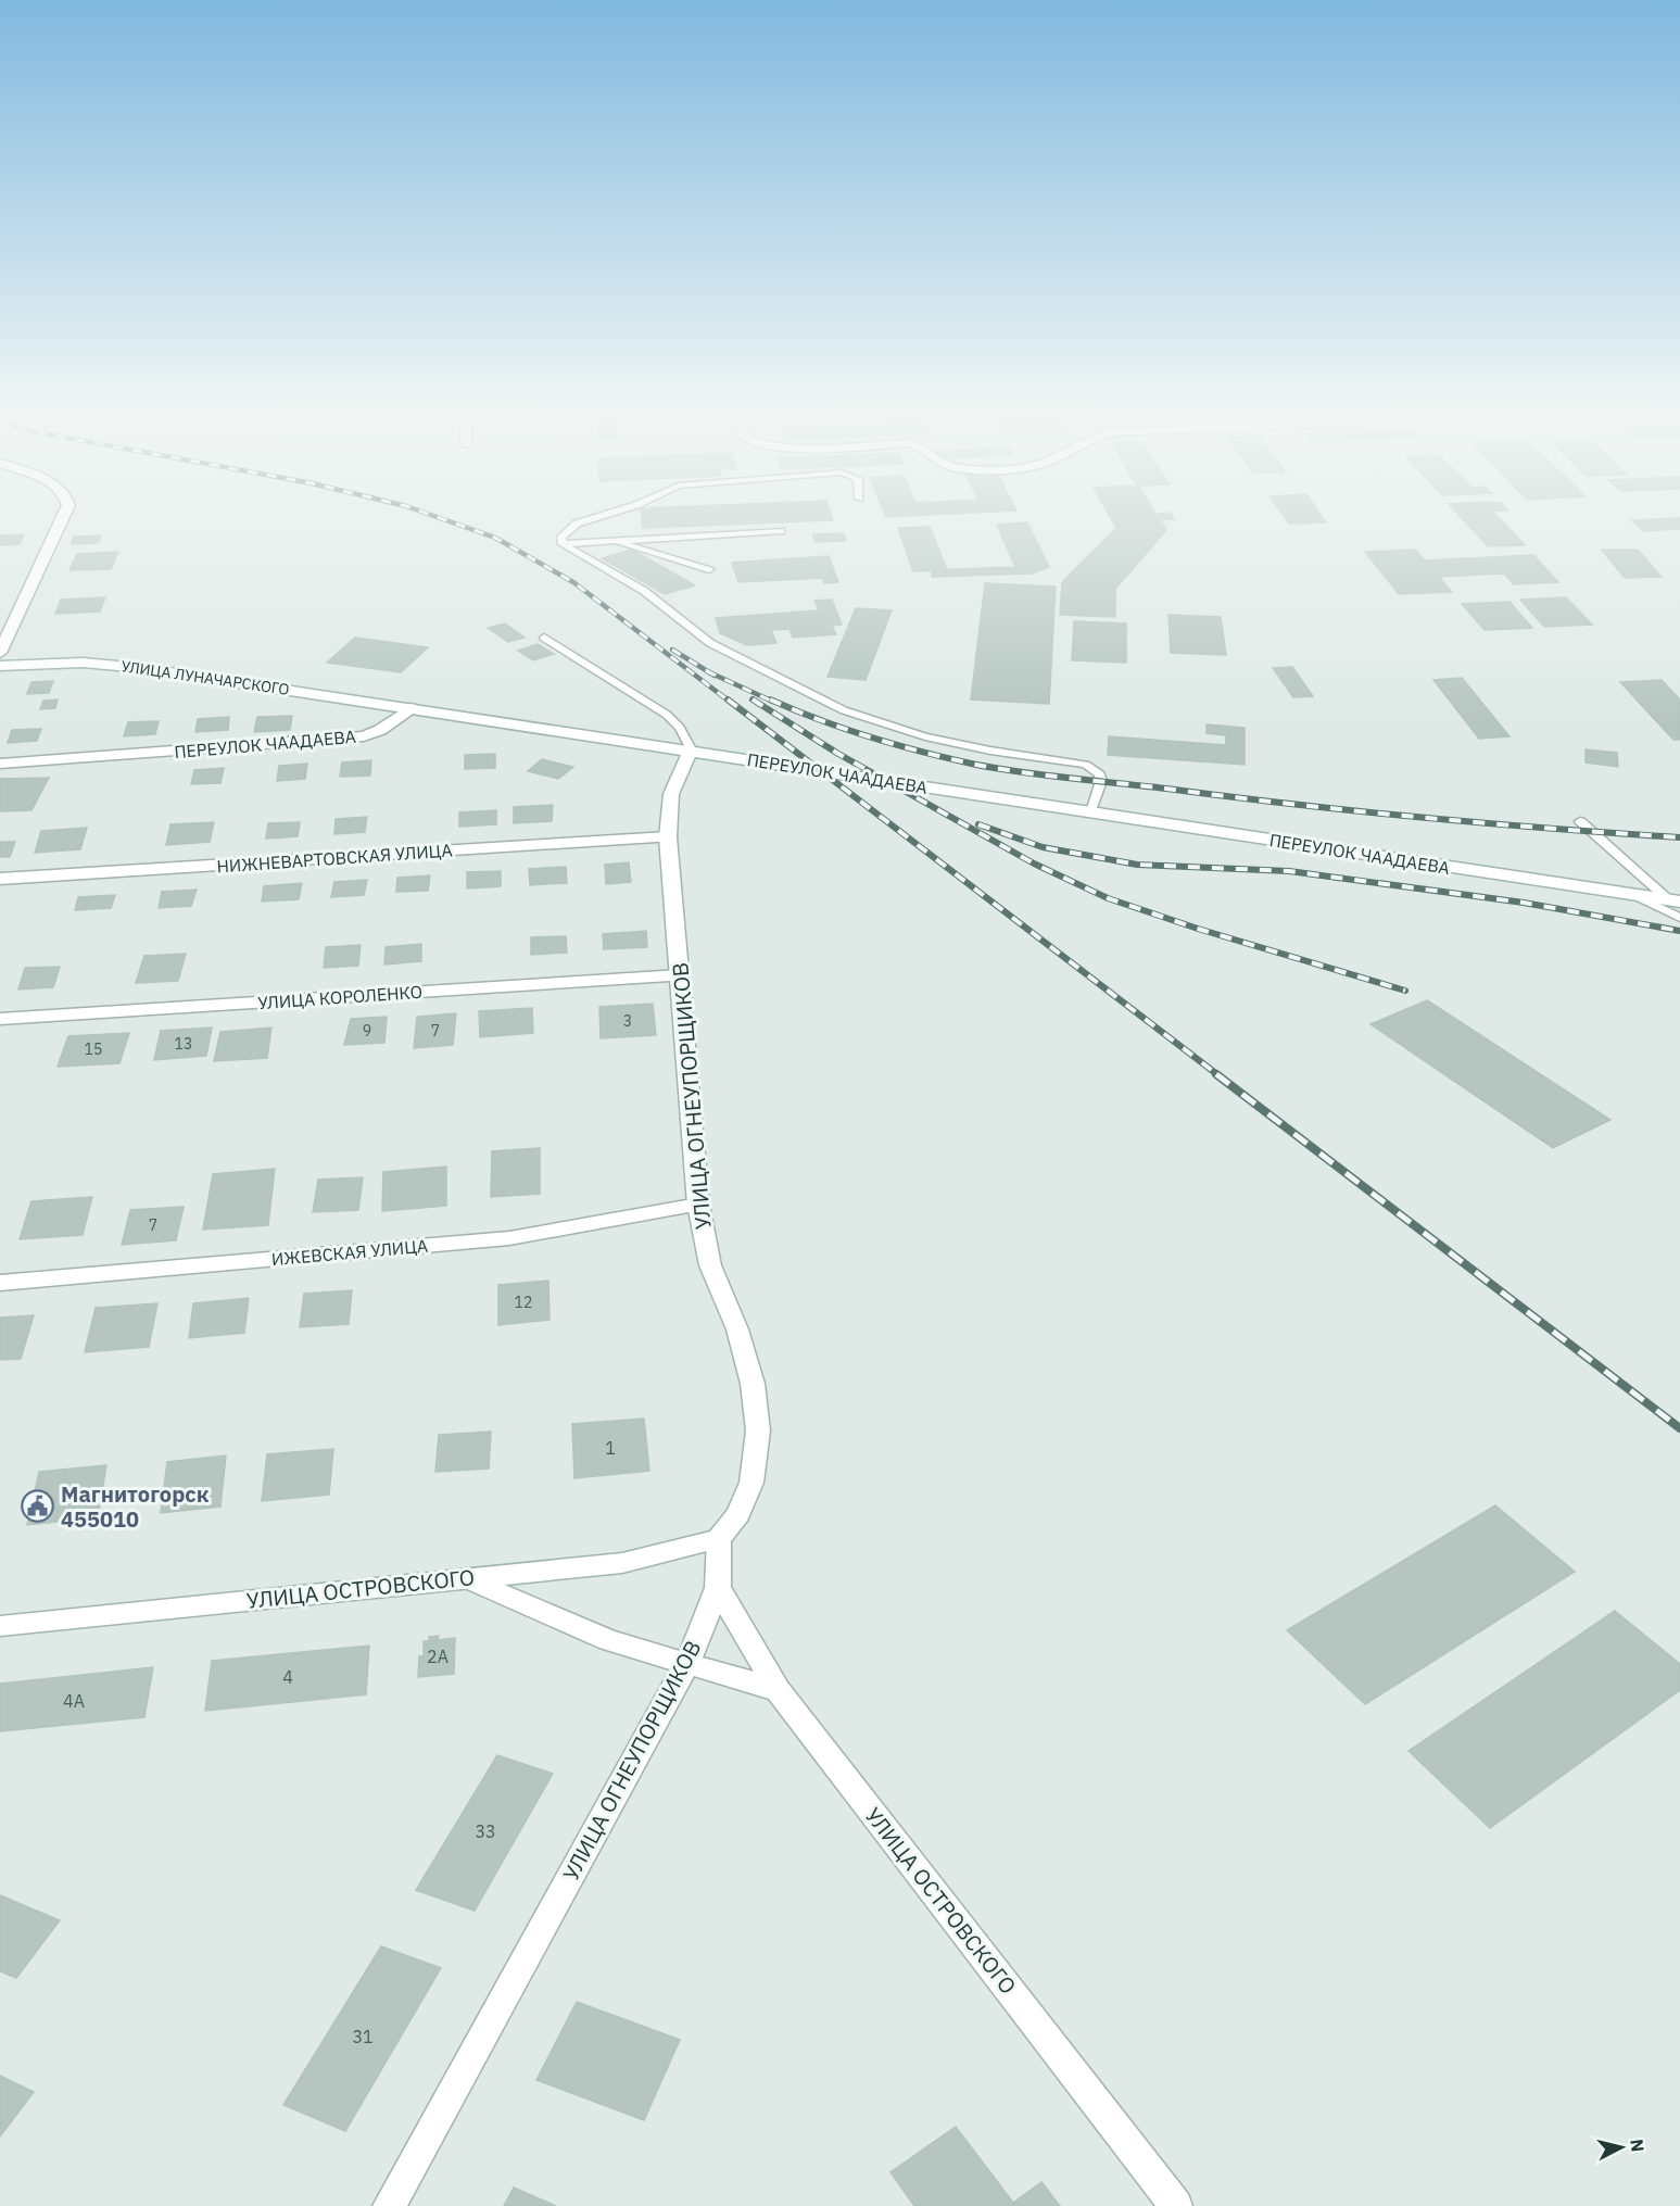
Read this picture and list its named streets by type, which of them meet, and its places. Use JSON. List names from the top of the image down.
{
  "streets": {
    "street": [
      "УЛИЦА ЛУНАЧАРСКОГО",
      "ПЕРЕУЛОК ЧААДАЕВА",
      "НИЖНЕВАРТОВСКАЯ УЛИЦА",
      "УЛИЦА КОРОЛЕНКО",
      "УЛИЦА ОГНЕУПОРЩИКОВ",
      "ИЖЕВСКАЯ УЛИЦА",
      "УЛИЦА ОСТРОВСКОГО"
    ]
  },
  "crossings": [
    ["УЛИЦА ЛУНАЧАРСКОГО", "ПЕРЕУЛОК ЧААДАЕВА"],
    ["ПЕРЕУЛОК ЧААДАЕВА", "УЛИЦА ОГНЕУПОРЩИКОВ"],
    ["НИЖНЕВАРТОВСКАЯ УЛИЦА", "УЛИЦА ОГНЕУПОРЩИКОВ"],
    ["УЛИЦА КОРОЛЕНКО", "УЛИЦА ОГНЕУПОРЩИКОВ"],
    ["УЛИЦА ОГНЕУПОРЩИКОВ", "ИЖЕВСКАЯ УЛИЦА"],
    ["УЛИЦА ОГНЕУПОРЩИКОВ", "УЛИЦА ОСТРОВСКОГО"]
  ],
  "places": {
    "public building": ["Магнитогорск 455010"]
  },
  "house_numbers": [
    "3",
    "9",
    "7",
    "13",
    "15",
    "7",
    "12",
    "1",
    "2А",
    "4",
    "4А",
    "33",
    "31"
  ],
  "north": "right"
}
